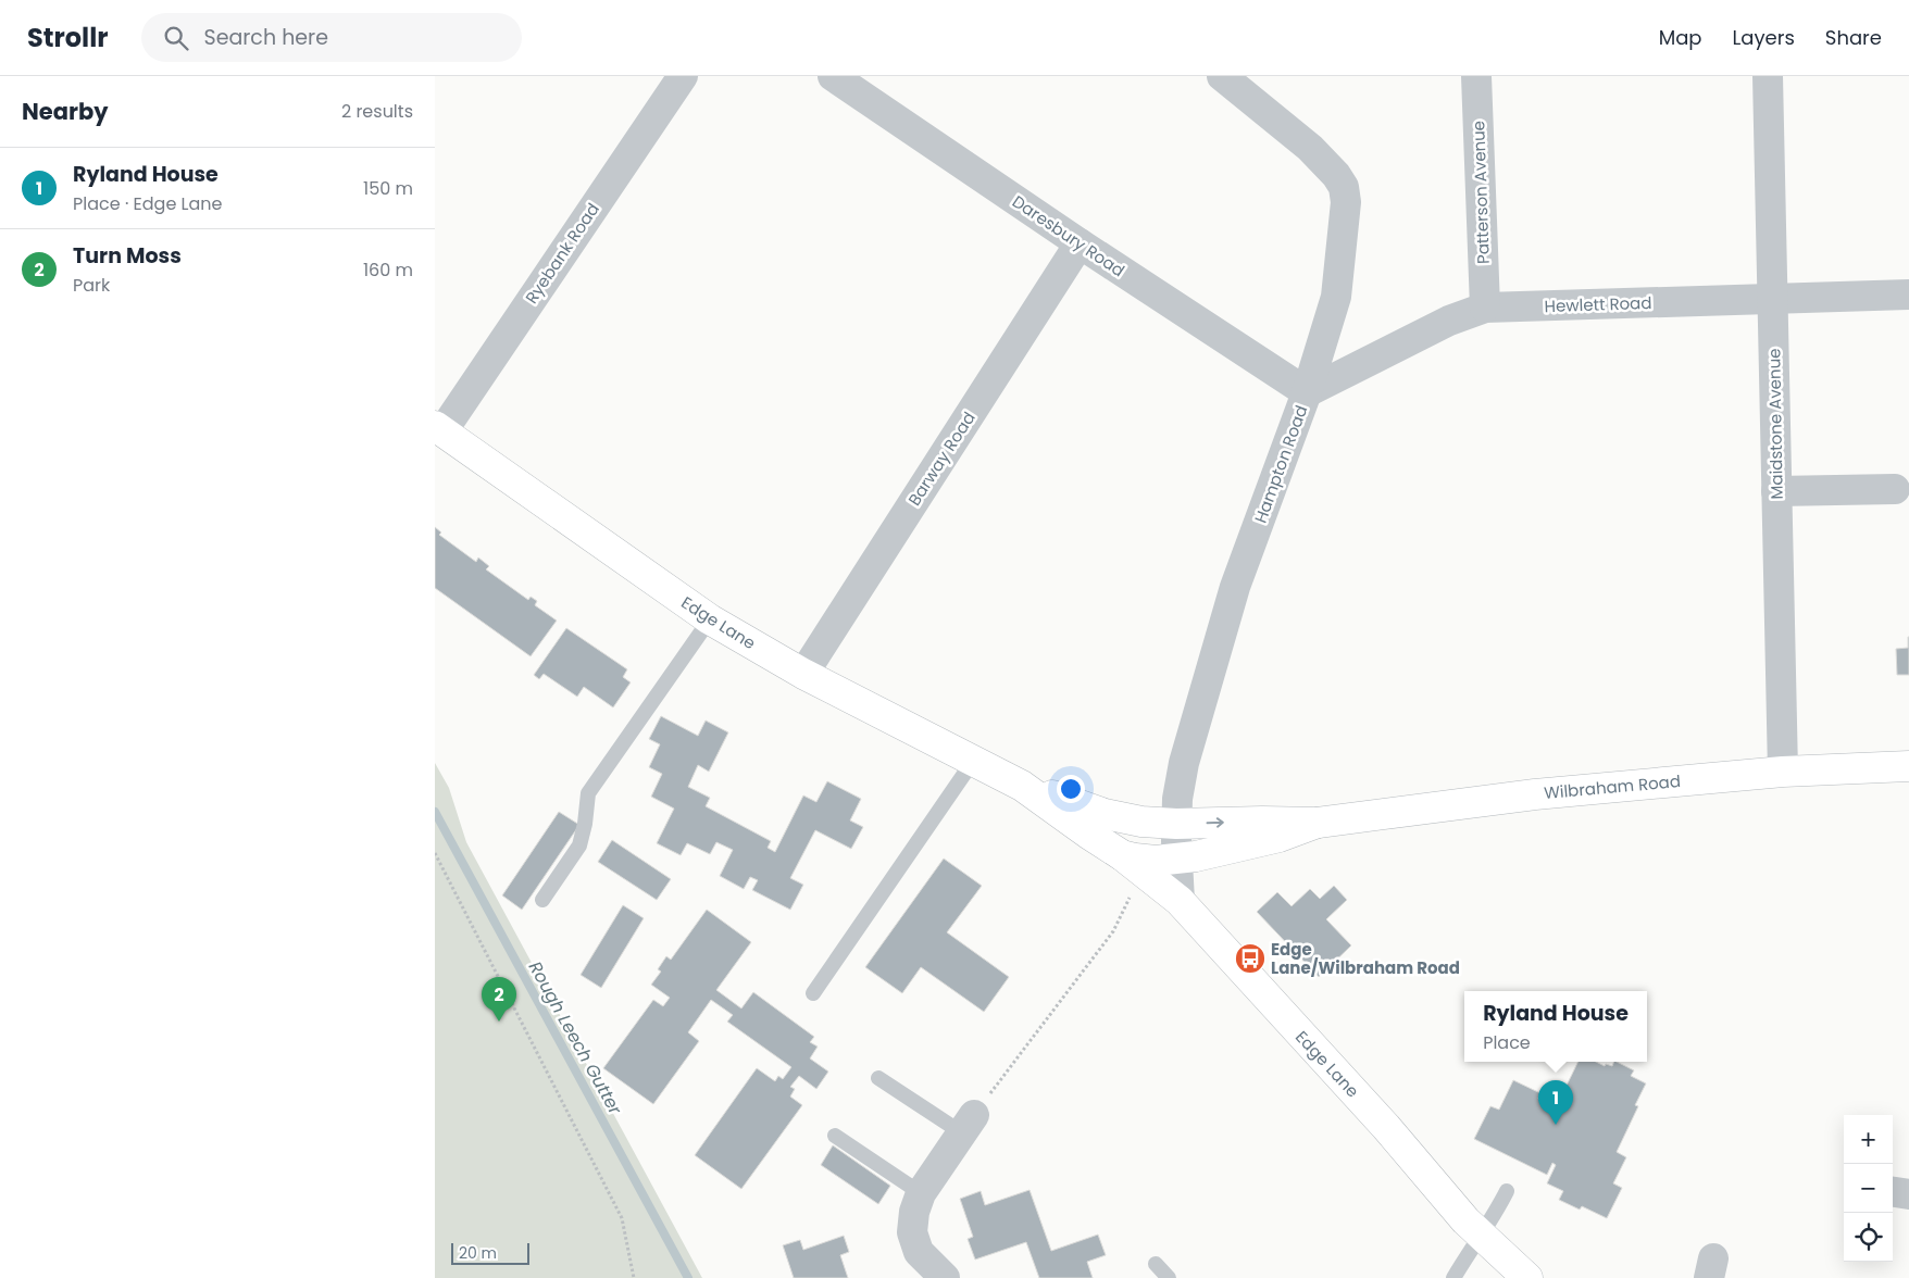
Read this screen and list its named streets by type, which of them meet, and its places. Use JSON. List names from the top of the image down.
{
  "streets": {
    "main road": ["Edge Lane", "Wilbraham Road"],
    "street": [
      "Patterson Avenue",
      "Daresbury Road",
      "Ryebank Road",
      "Hewlett Road",
      "Maidstone Avenue",
      "Barway Road",
      "Hampton Road"
    ]
  },
  "crossings": [
    ["Patterson Avenue", "Hewlett Road"],
    ["Daresbury Road", "Hewlett Road"],
    ["Daresbury Road", "Barway Road"],
    ["Daresbury Road", "Hampton Road"],
    ["Ryebank Road", "Edge Lane"],
    ["Hewlett Road", "Maidstone Avenue"],
    ["Hewlett Road", "Hampton Road"],
    ["Maidstone Avenue", "Wilbraham Road"],
    ["Barway Road", "Edge Lane"],
    ["Hampton Road", "Edge Lane"],
    ["Edge Lane", "Wilbraham Road"]
  ],
  "water": ["Rough Leech Gutter"],
  "places": {
    "bus stop": ["Edge Lane/Wilbraham Road"]
  },
  "scale_bar": "20 m",
  "page": {
    "header": "Strollr",
    "search": "Search here",
    "nav": ["Map", "Layers", "Share"],
    "heading": ["Nearby", "2 results"],
    "list": [
      {
        "mark": "1",
        "name": "Ryland House",
        "note": "Place · Edge Lane",
        "value": "150 m"
      },
      {
        "mark": "2",
        "name": "Turn Moss",
        "note": "Park",
        "value": "160 m"
      }
    ],
    "pins": ["2", "1"],
    "popup": ["Ryland House", "Place"],
    "map_buttons": ["+", "−"],
    "scale": "20 m"
  }
}
